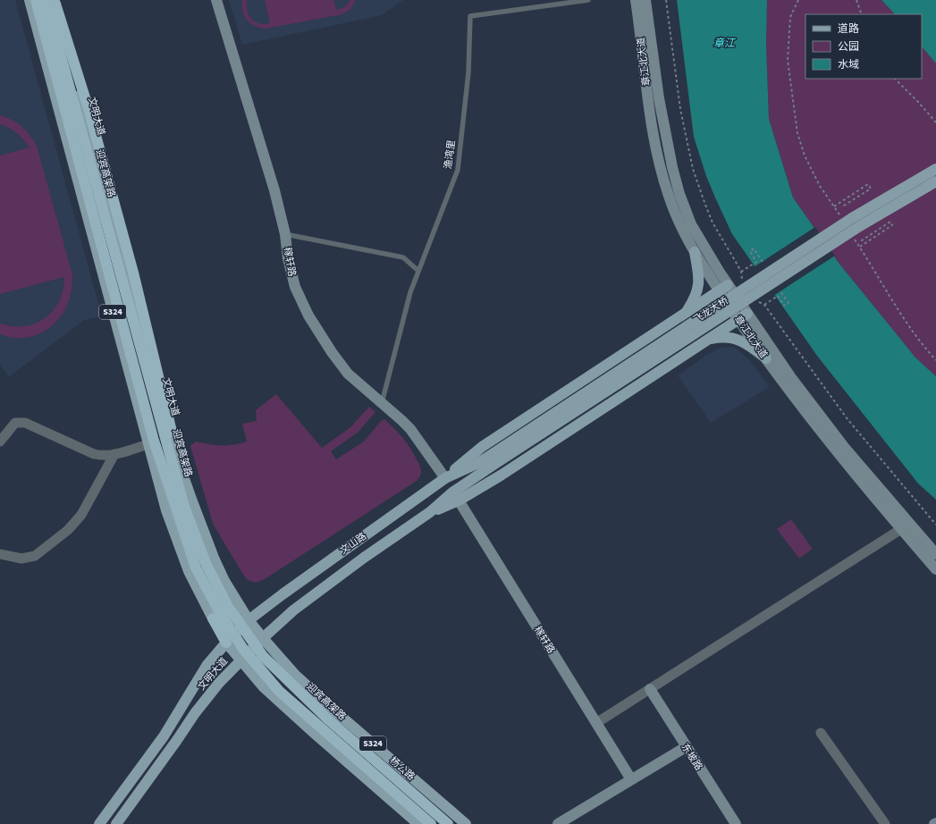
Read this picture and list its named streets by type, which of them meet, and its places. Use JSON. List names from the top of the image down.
{
  "streets": {
    "highway": ["文明大道", "迎宾高架路", "S324"],
    "main road": [
      "章江北大道",
      "稼轩路",
      "飞龙大桥",
      "文山路",
      "东坡路",
      "杨公路"
    ],
    "lane": ["渔湾里"]
  },
  "crossings": [
    ["文明大道", "迎宾高架路"],
    ["文明大道", "S324"],
    ["文明大道", "文山路"],
    ["文明大道", "杨公路"],
    ["渔湾里", "稼轩路"],
    ["稼轩路", "文山路"],
    ["飞龙大桥", "文山路"],
    ["S324", "文山路"],
    ["文山路", "杨公路"]
  ],
  "water": ["章江"],
  "legend": ["道路", "公园", "水域"]
}
